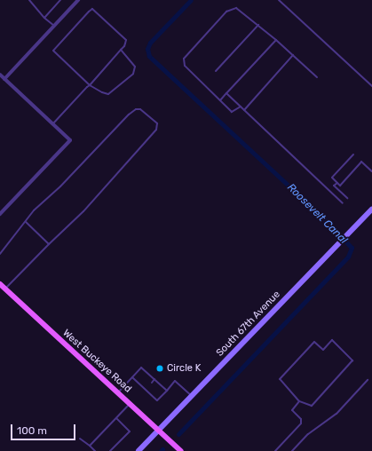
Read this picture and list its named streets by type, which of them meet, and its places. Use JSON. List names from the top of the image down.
{
  "streets": {
    "main road": ["South 67th Avenue", "West Buckeye Road"]
  },
  "crossings": [
    ["South 67th Avenue", "West Buckeye Road"]
  ],
  "water": ["Roosevelt Canal"],
  "places": ["Circle K"],
  "scale_bar": "100 m"
}
